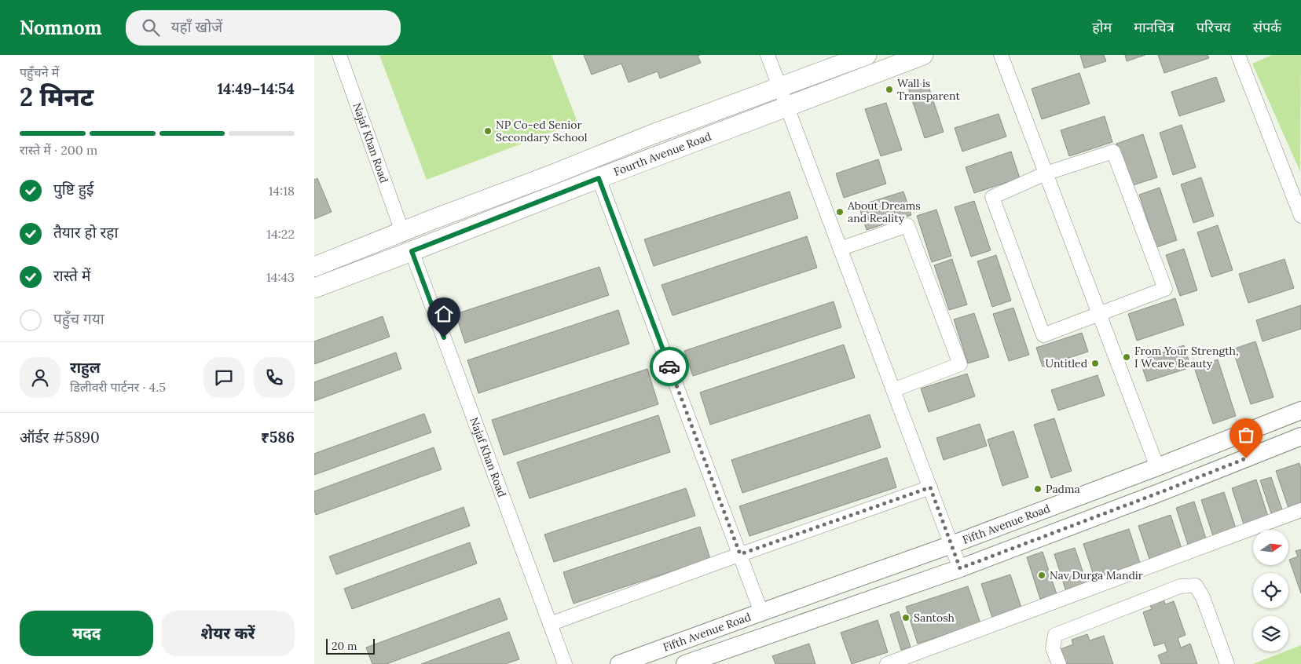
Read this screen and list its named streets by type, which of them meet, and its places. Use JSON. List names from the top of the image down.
{
  "streets": {
    "main road": ["Fourth Avenue Road"],
    "street": ["Najaf Khan Road", "Fifth Avenue Road"]
  },
  "crossings": [
    ["Najaf Khan Road", "Fourth Avenue Road"]
  ],
  "places": [
    "Wall is Transparent",
    "NP Co-ed Senior Secondary School",
    "About Dreams and Reality",
    "From Your Strength, I Weave Beauty",
    "Untitled",
    "Padma",
    "Nav Durga Mandir",
    "Santosh"
  ],
  "scale_bar": "20 m",
  "north": "right",
  "page": {
    "header": "Nomnom",
    "search": "यहाँ खोजें",
    "nav": [
      "होम",
      "मानचित्र",
      "परिचय",
      "संपर्क"
    ],
    "heading": ["2 मिनट", "पहुँचने में", "14:49–14:54"],
    "panel": [
      "राहुल",
      "डिलीवरी पार्टनर · 4.5",
      "ऑर्डर #5890",
      "₹586"
    ],
    "bar": "रास्ते में · 200 m",
    "list": [
      ["पुष्टि हुई", "14:18"],
      ["तैयार हो रहा", "14:22"],
      ["रास्ते में", "14:43"],
      "पहुँच गया"
    ],
    "buttons": ["मदद", "शेयर करें"],
    "scale": "20 m"
  }
}
